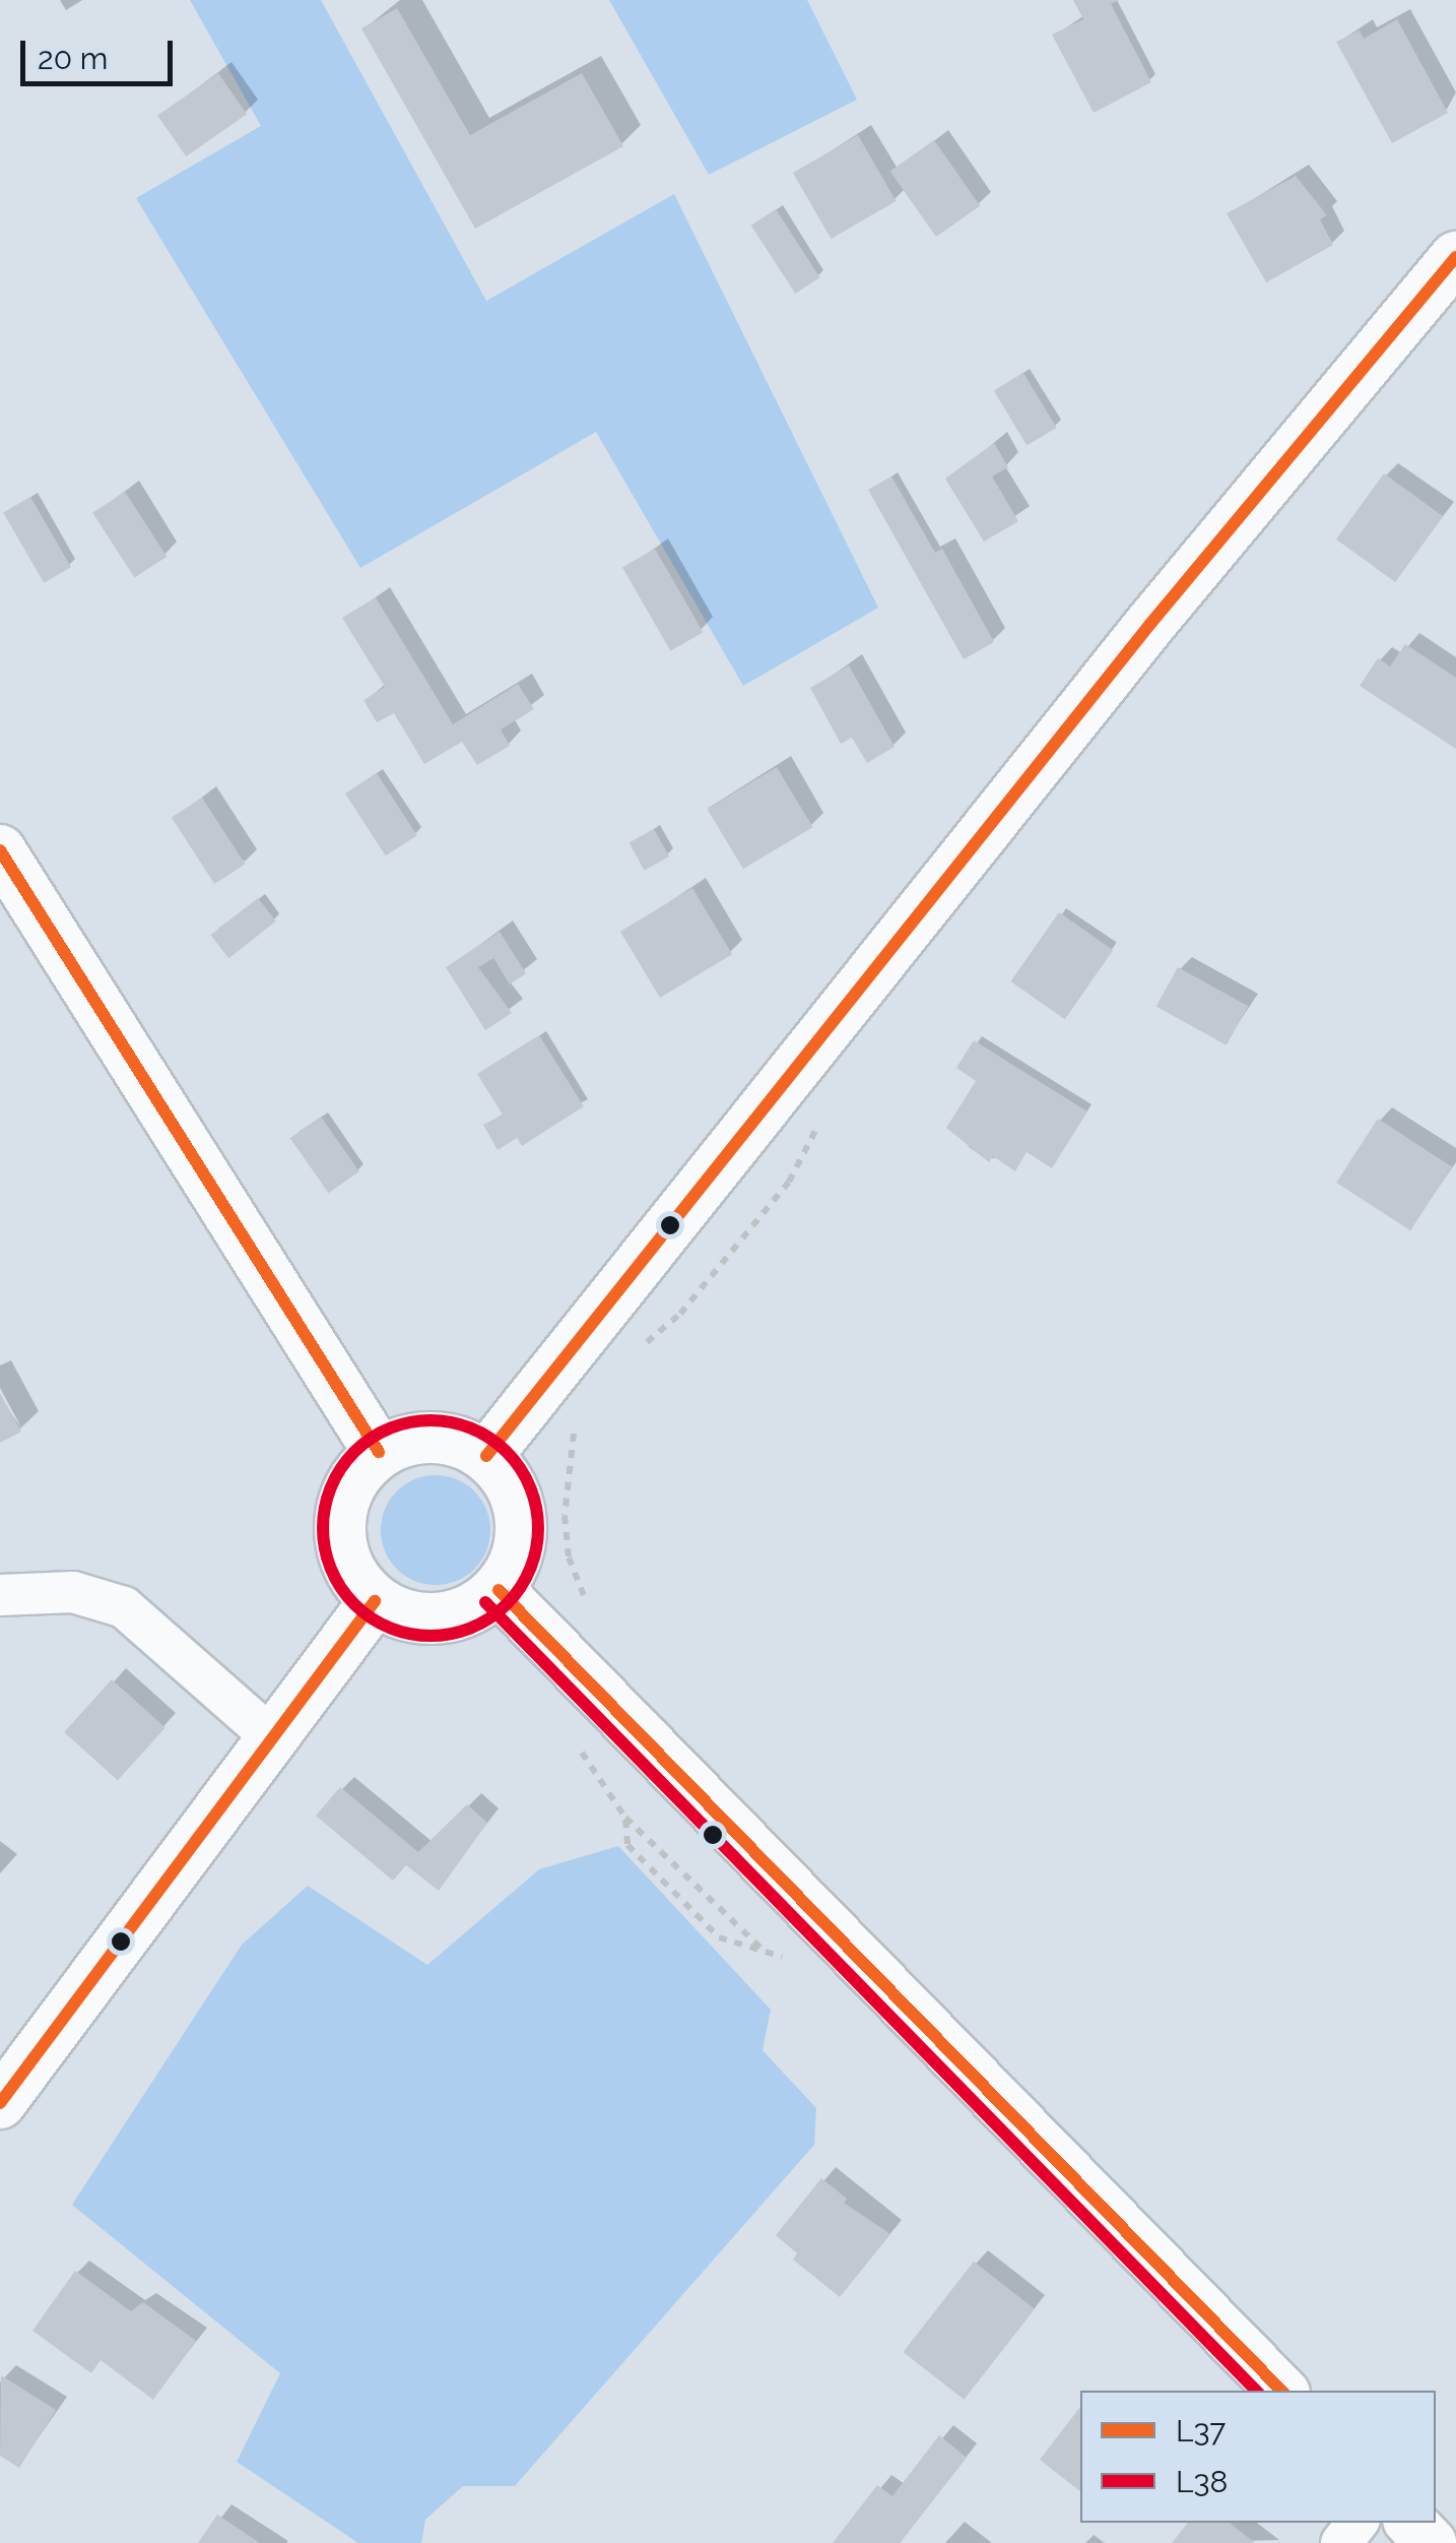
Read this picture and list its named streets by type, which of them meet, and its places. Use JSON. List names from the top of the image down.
{
  "lines": ["transit line L37", "transit line L38"],
  "legend": ["L37", "L38"],
  "scale_bar": "20 m"
}
